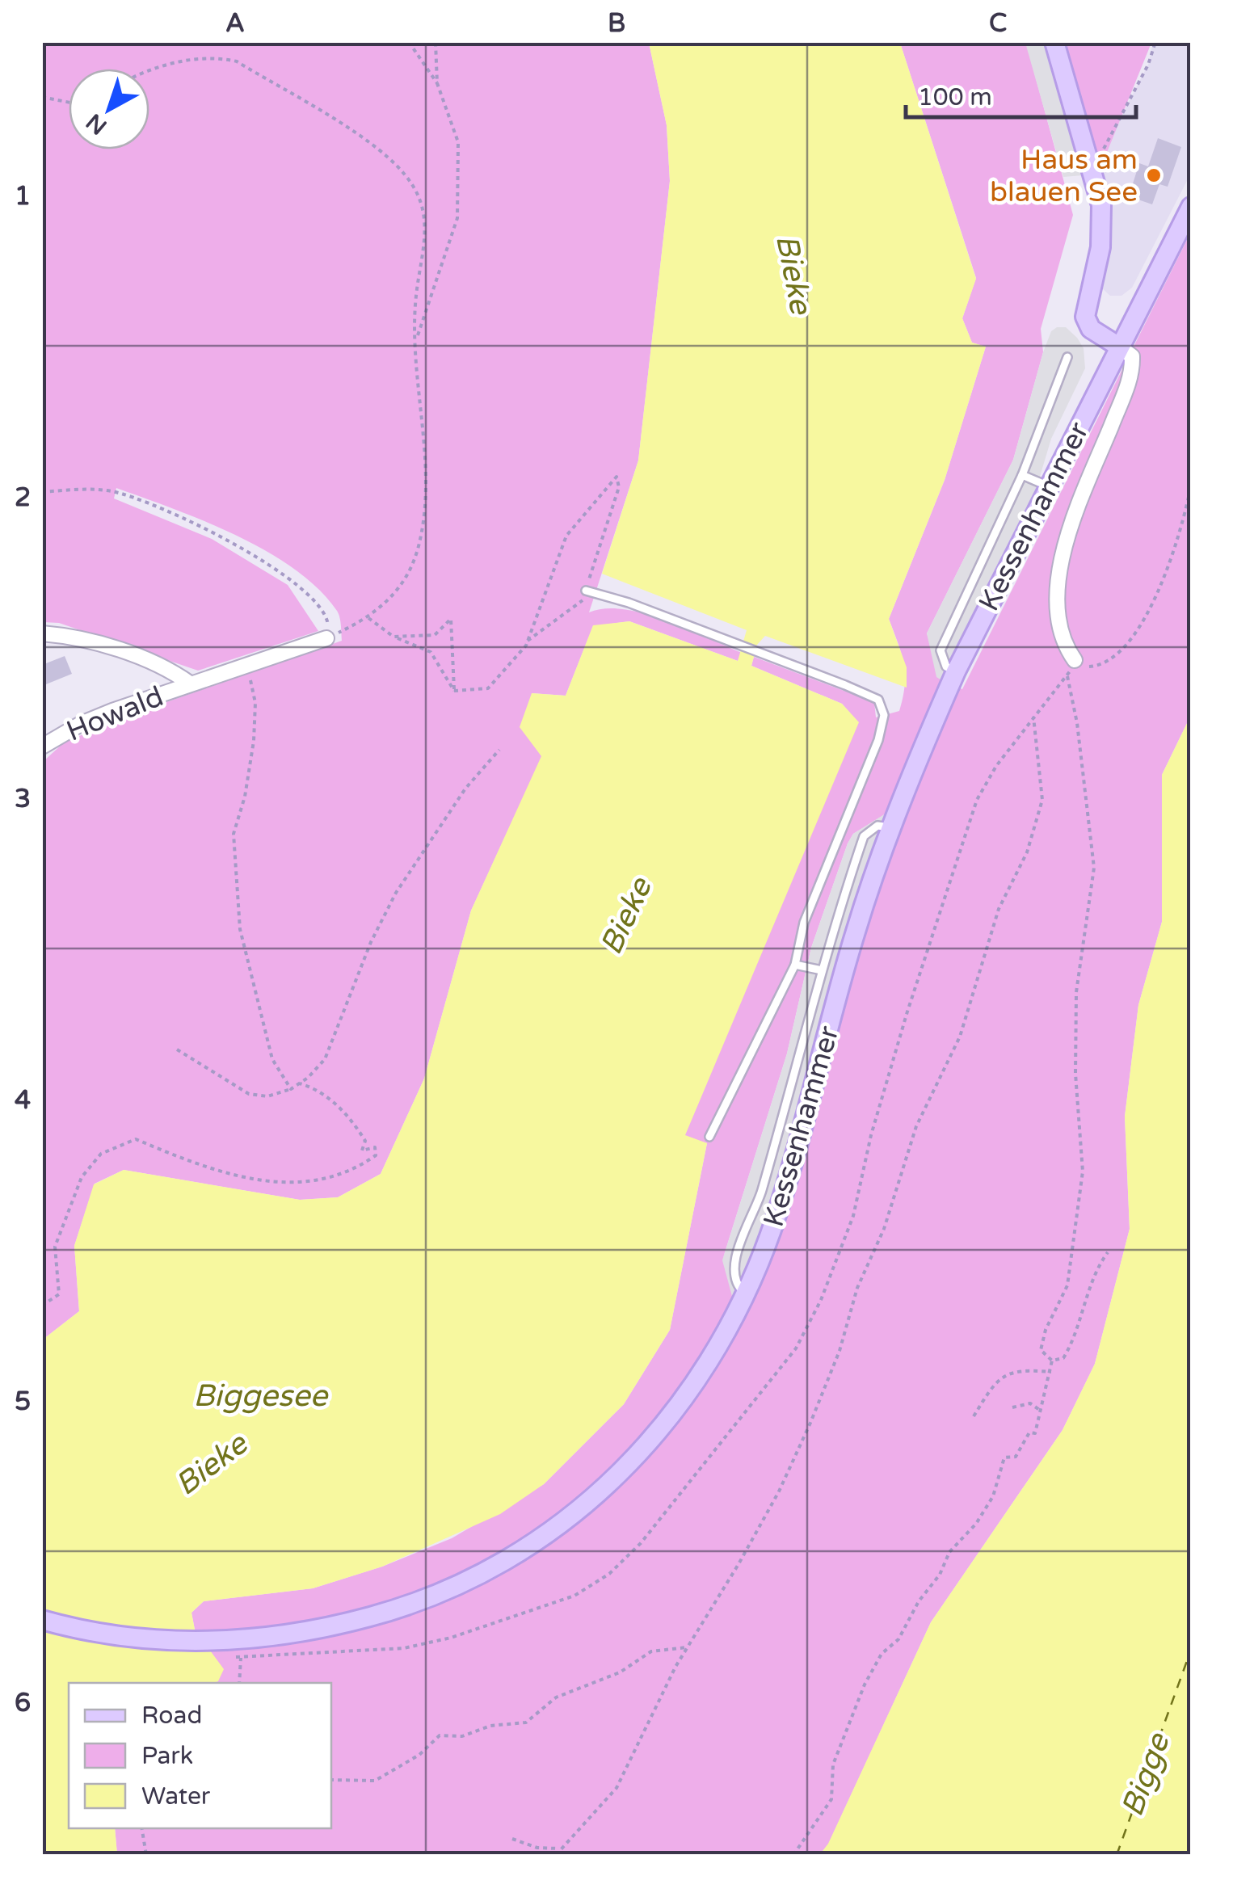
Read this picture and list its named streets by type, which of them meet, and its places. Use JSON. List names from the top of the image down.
{
  "streets": {
    "main road": ["Kessenhammer"],
    "street": ["Howald"]
  },
  "water": ["Bieke", "Biggesee", "Bigge"],
  "places": ["Haus am blauen See"],
  "legend": ["Road", "Park", "Water"],
  "scale_bar": "100 m",
  "north": "bottom left",
  "grid": {
    "columns": ["A", "B", "C"],
    "rows": [
      "1",
      "2",
      "3",
      "4",
      "5",
      "6"
    ]
  }
}
